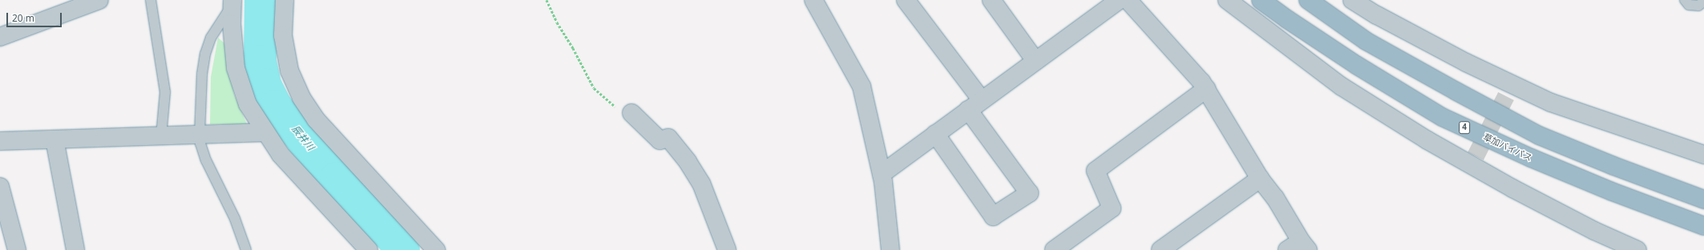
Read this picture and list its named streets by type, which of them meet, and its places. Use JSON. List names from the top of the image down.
{
  "streets": {
    "highway": ["4", "草加バイパス"]
  },
  "water": ["辰井川"],
  "scale_bar": "20 m"
}
